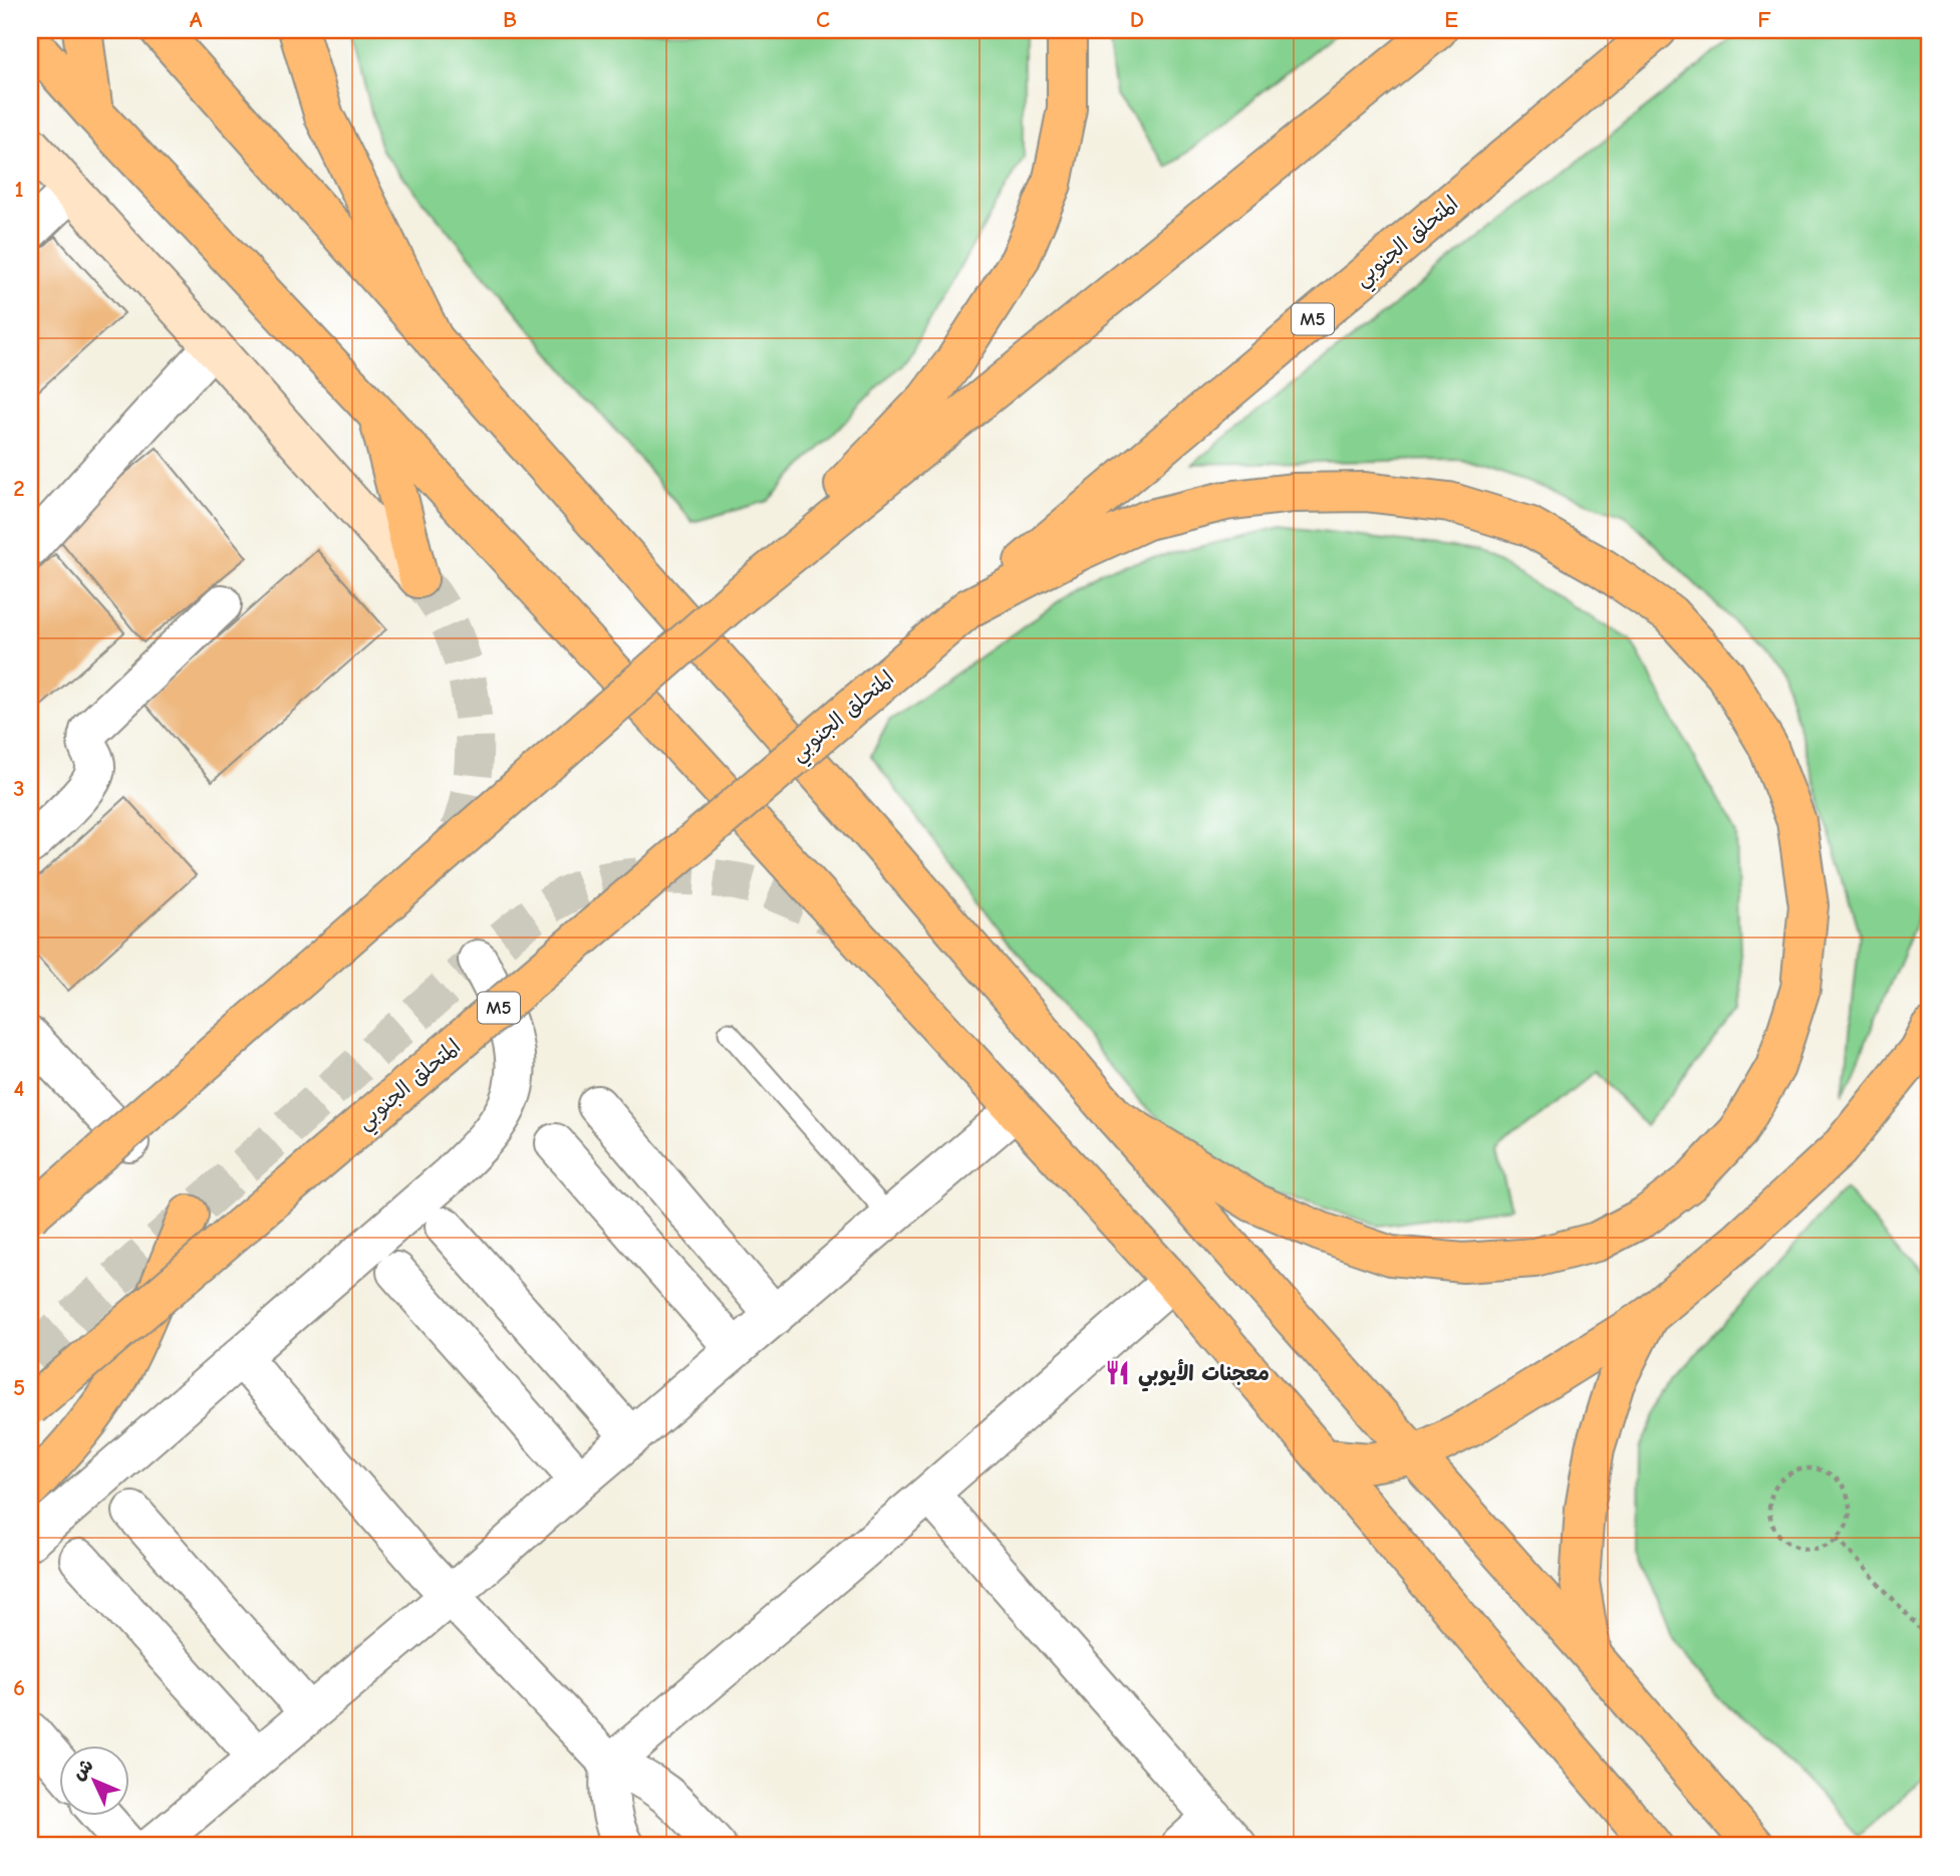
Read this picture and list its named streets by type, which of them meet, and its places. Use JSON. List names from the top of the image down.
{
  "streets": {
    "main road": ["المتحلق الجنوبي", "M5"]
  },
  "places": {
    "restaurant": ["معجنات الأيوبي"]
  },
  "north": "top left",
  "grid": {
    "columns": [
      "A",
      "B",
      "C",
      "D",
      "E",
      "F"
    ],
    "rows": [
      "1",
      "2",
      "3",
      "4",
      "5",
      "6"
    ]
  }
}
